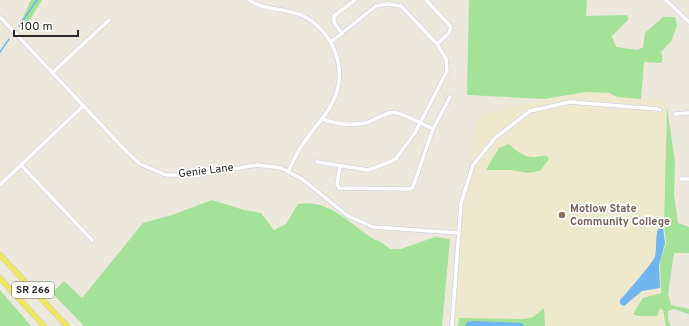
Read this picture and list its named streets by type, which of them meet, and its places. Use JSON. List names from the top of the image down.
{
  "streets": {
    "main road": ["SR 266"],
    "street": ["Genie Lane"]
  },
  "places": ["Motlow State Community College"],
  "scale_bar": "100 m"
}
